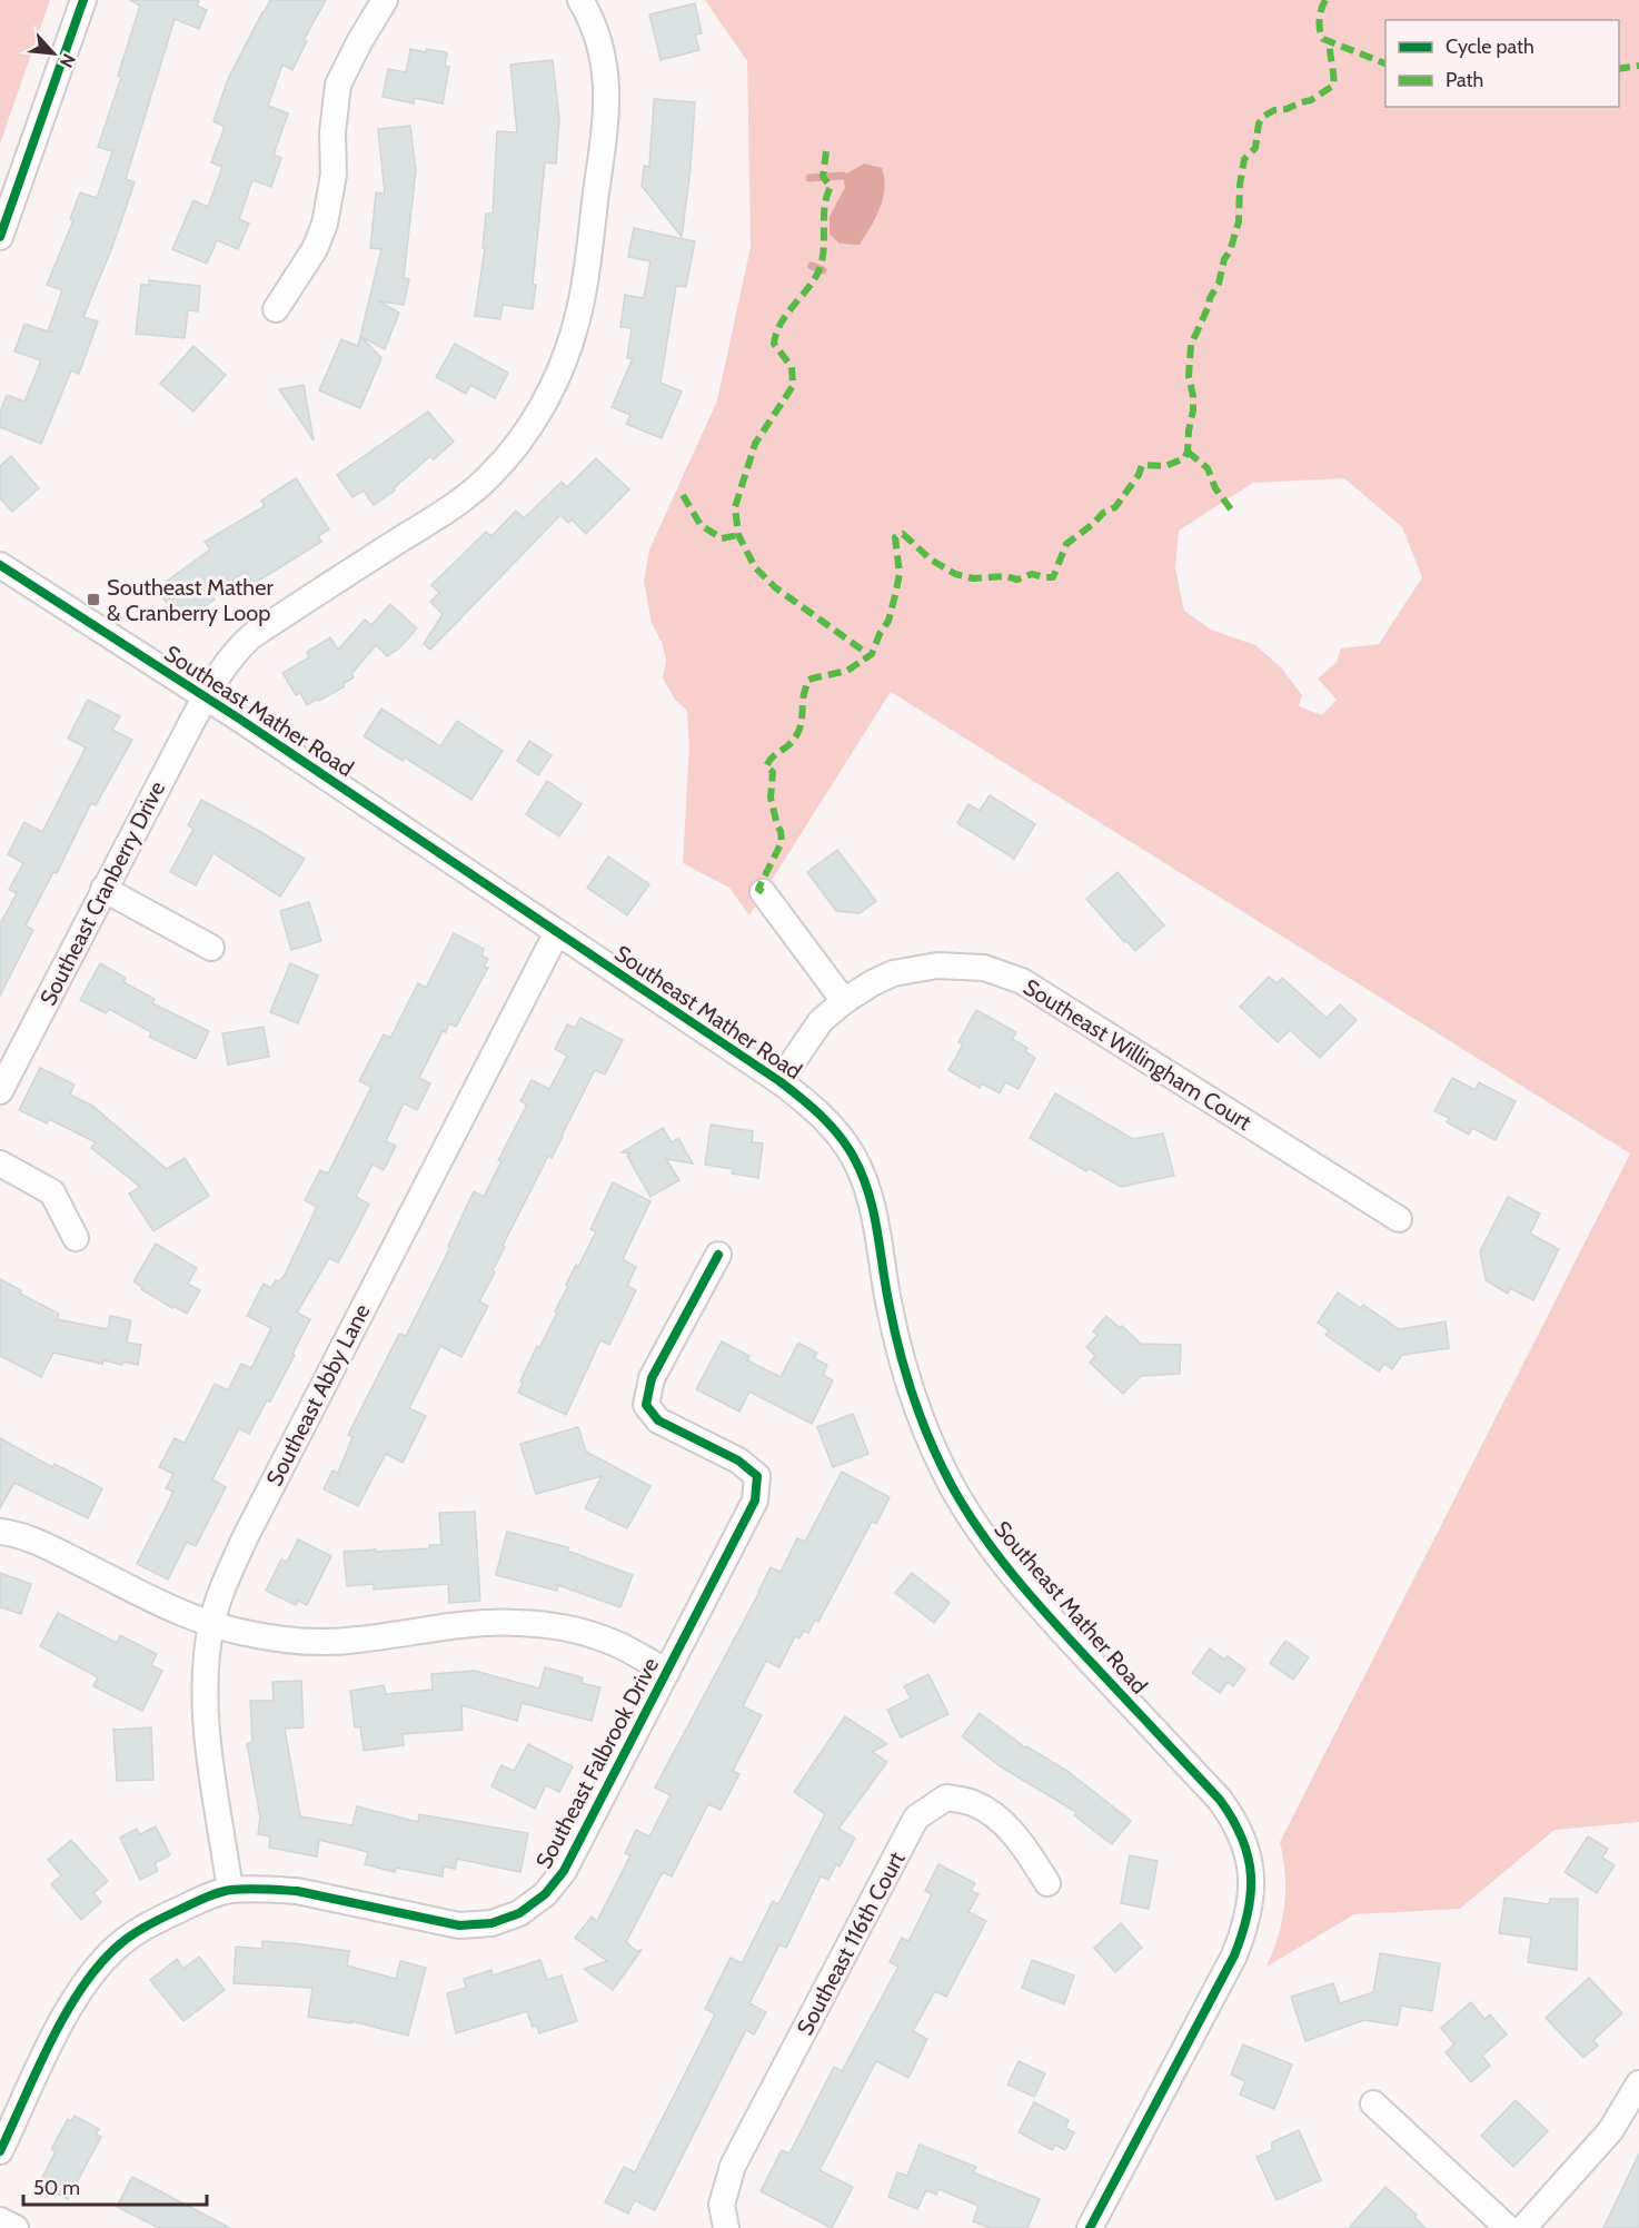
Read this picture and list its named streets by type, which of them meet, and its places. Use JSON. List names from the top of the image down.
{
  "streets": {
    "street": [
      "Southeast Mather Road",
      "Southeast Cranberry Drive",
      "Southeast Willingham Court",
      "Southeast Abby Lane",
      "Southeast Falbrook Drive",
      "Southeast 116th Court"
    ]
  },
  "crossings": [
    ["Southeast Mather Road", "Southeast Cranberry Drive"],
    ["Southeast Mather Road", "Southeast Willingham Court"],
    ["Southeast Mather Road", "Southeast Abby Lane"],
    ["Southeast Abby Lane", "Southeast Falbrook Drive"]
  ],
  "places": {
    "transit": ["Southeast Mather & Cranberry Loop"]
  },
  "legend": ["Cycle path", "Path"],
  "scale_bar": "50 m",
  "north": "bottom right"
}
